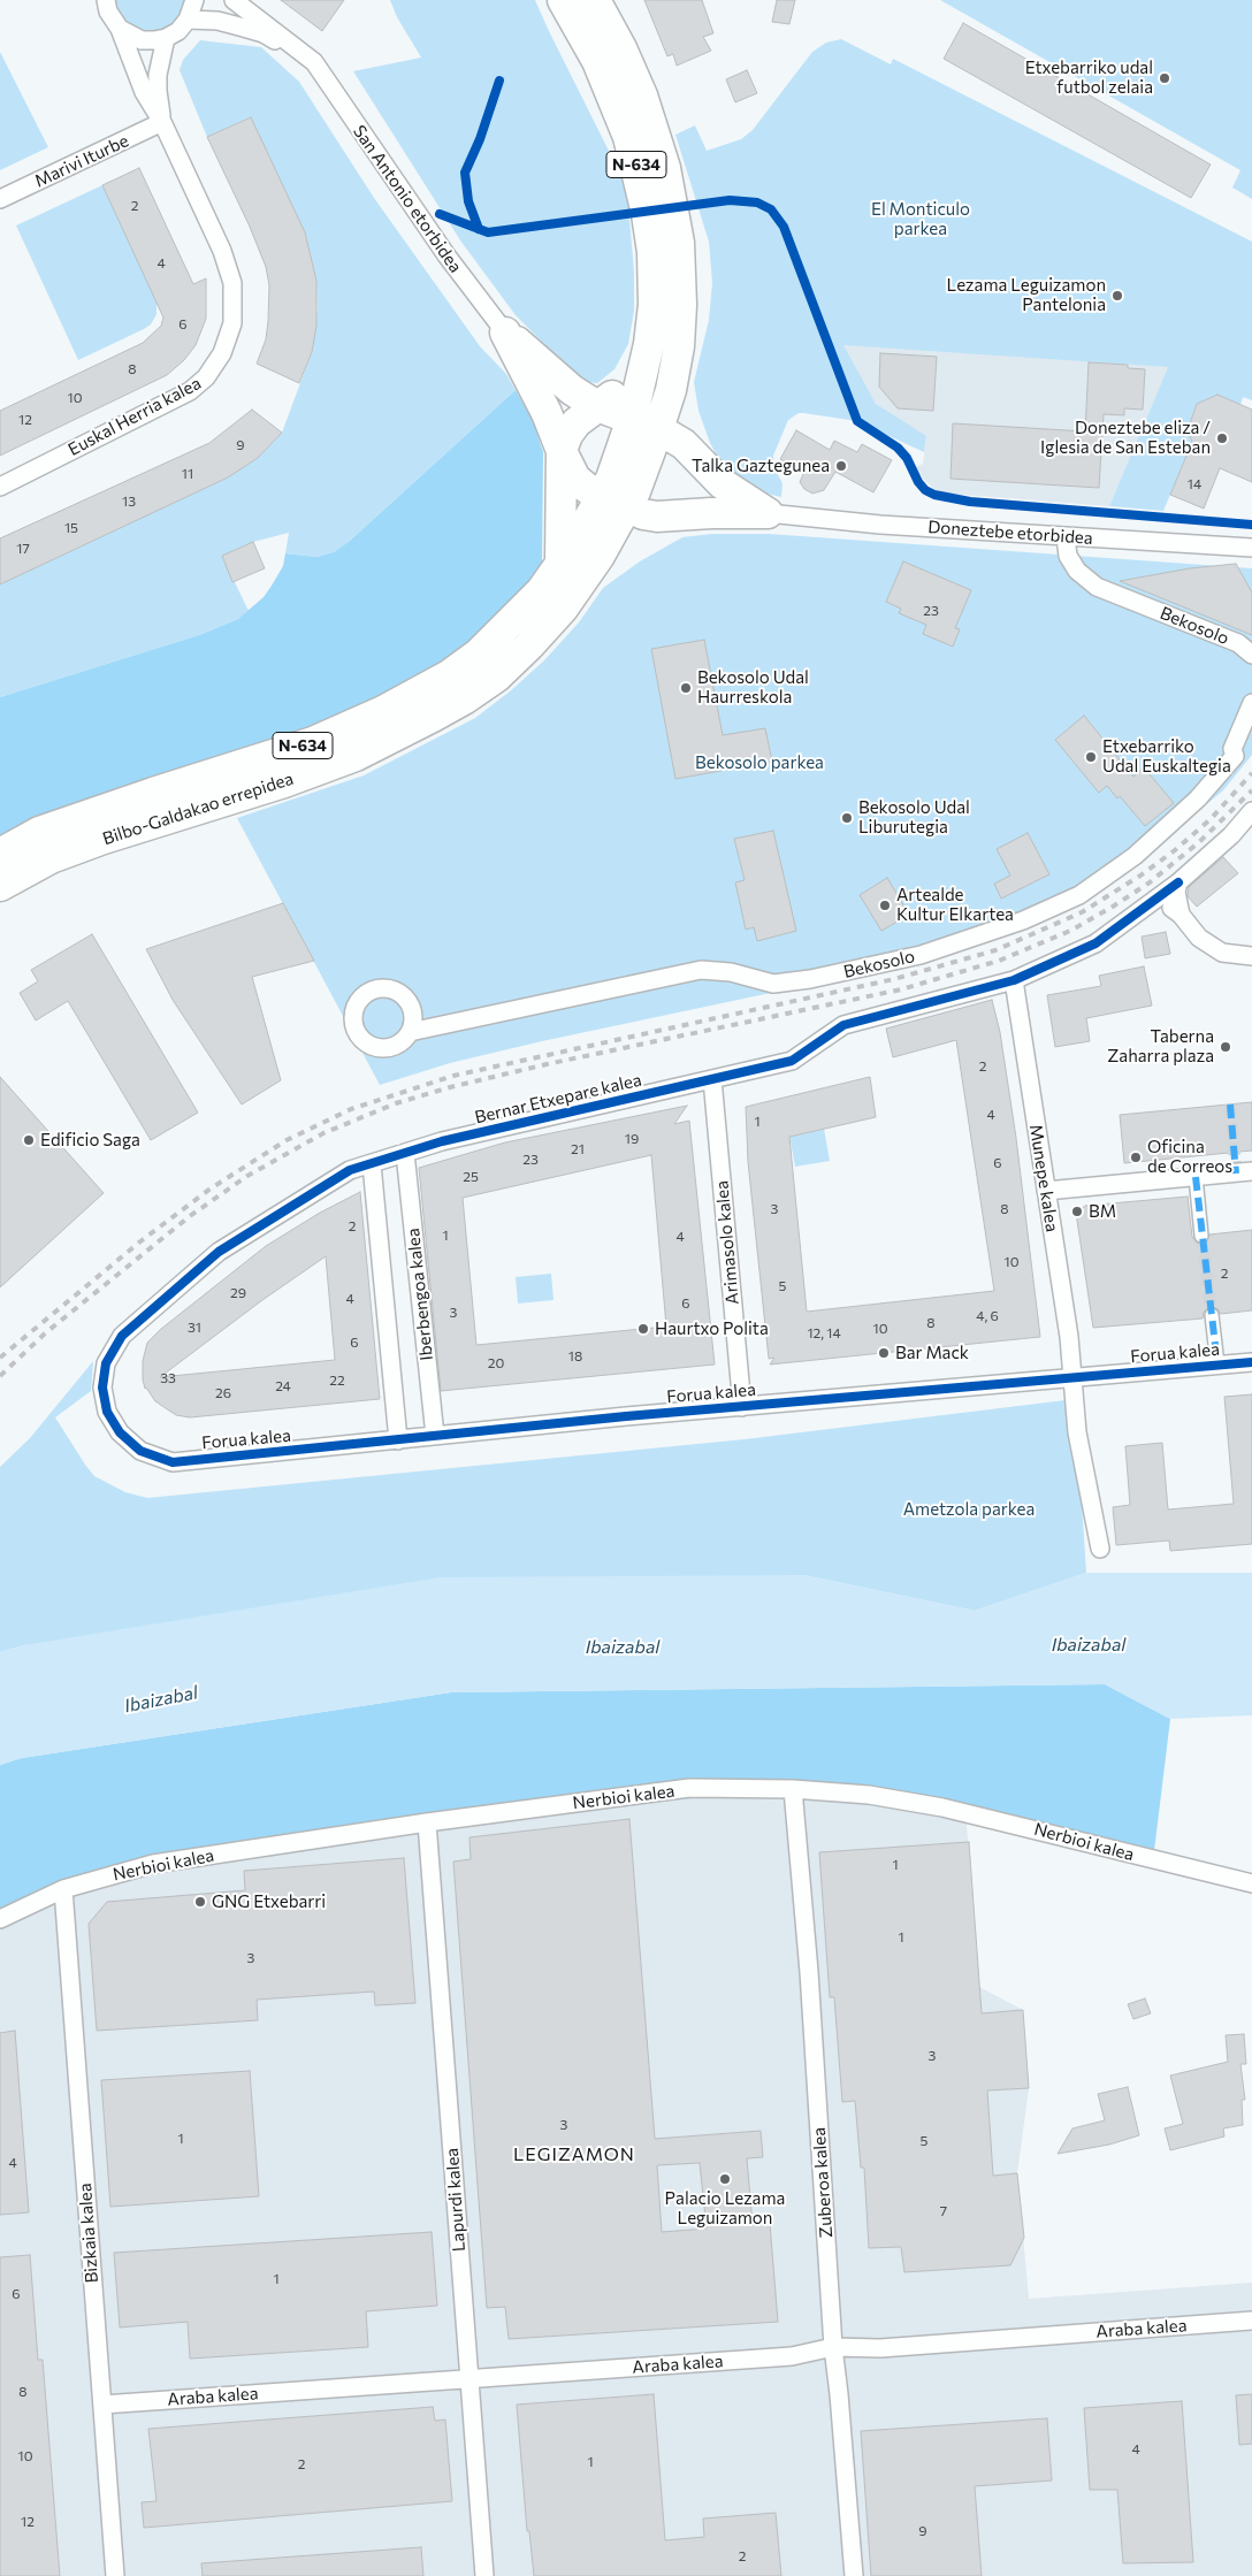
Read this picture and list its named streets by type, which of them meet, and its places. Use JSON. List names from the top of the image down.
{
  "streets": {
    "highway": ["N-634", "Bilbo-Galdakao errepidea"],
    "street": [
      "Marivi Iturbe",
      "San Antonio etorbidea",
      "Euskal Herria kalea",
      "Doneztebe etorbidea",
      "Bekosolo",
      "Bernar Etxepare kalea",
      "Munepe kalea",
      "Arimasolo kalea",
      "Iberbengoa kalea",
      "Forua kalea",
      "Nerbioi kalea",
      "Zuberoa kalea",
      "Lapurdi kalea",
      "Bizkaia kalea",
      "Araba kalea"
    ]
  },
  "crossings": [
    ["Marivi Iturbe", "Euskal Herria kalea"],
    ["Doneztebe etorbidea", "Bekosolo"],
    ["Bernar Etxepare kalea", "Munepe kalea"],
    ["Bernar Etxepare kalea", "Arimasolo kalea"],
    ["Bernar Etxepare kalea", "Iberbengoa kalea"],
    ["Bernar Etxepare kalea", "Forua kalea"],
    ["Munepe kalea", "Forua kalea"],
    ["Arimasolo kalea", "Forua kalea"],
    ["Iberbengoa kalea", "Forua kalea"],
    ["Nerbioi kalea", "Zuberoa kalea"],
    ["Nerbioi kalea", "Lapurdi kalea"],
    ["Nerbioi kalea", "Bizkaia kalea"],
    ["Zuberoa kalea", "Araba kalea"],
    ["Lapurdi kalea", "Araba kalea"],
    ["Bizkaia kalea", "Araba kalea"]
  ],
  "districts": ["LEGIZAMON"],
  "water": ["Ibaizabal"],
  "parks": ["El Monticulo parkea", "Bekosolo parkea", "Ametzola parkea"],
  "places": [
    "Etxebarriko udal futbol zelaia",
    "Lezama Leguizamon Pantelonia",
    "Doneztebe eliza / Iglesia de San Esteban",
    "Talka Gaztegunea",
    "Bekosolo Udal Haurreskola",
    "Etxebarriko Udal Euskaltegia",
    "Bekosolo Udal Liburutegia",
    "Artealde Kultur Elkartea",
    "Taberna Zaharra plaza",
    "Edificio Saga",
    "Oficina de Correos",
    "BM",
    "Haurtxo Polita",
    "Bar Mack",
    "GNG Etxebarri",
    "Palacio Lezama Leguizamon"
  ],
  "house_numbers": [
    "2",
    "4",
    "6",
    "8",
    "10",
    "12",
    "9",
    "11",
    "14",
    "13",
    "15",
    "17",
    "23",
    "2",
    "4",
    "1",
    "19",
    "21",
    "23",
    "6",
    "25",
    "3",
    "8",
    "2",
    "1",
    "4",
    "10",
    "2",
    "5",
    "29",
    "4",
    "6",
    "3",
    "4, 6",
    "8",
    "31",
    "10",
    "12, 14",
    "6",
    "18",
    "20",
    "33",
    "22",
    "24",
    "26",
    "1",
    "1",
    "3",
    "3",
    "3",
    "1",
    "5",
    "4",
    "7",
    "1",
    "6",
    "8",
    "4",
    "10",
    "1",
    "2",
    "12",
    "9",
    "2"
  ]
}
